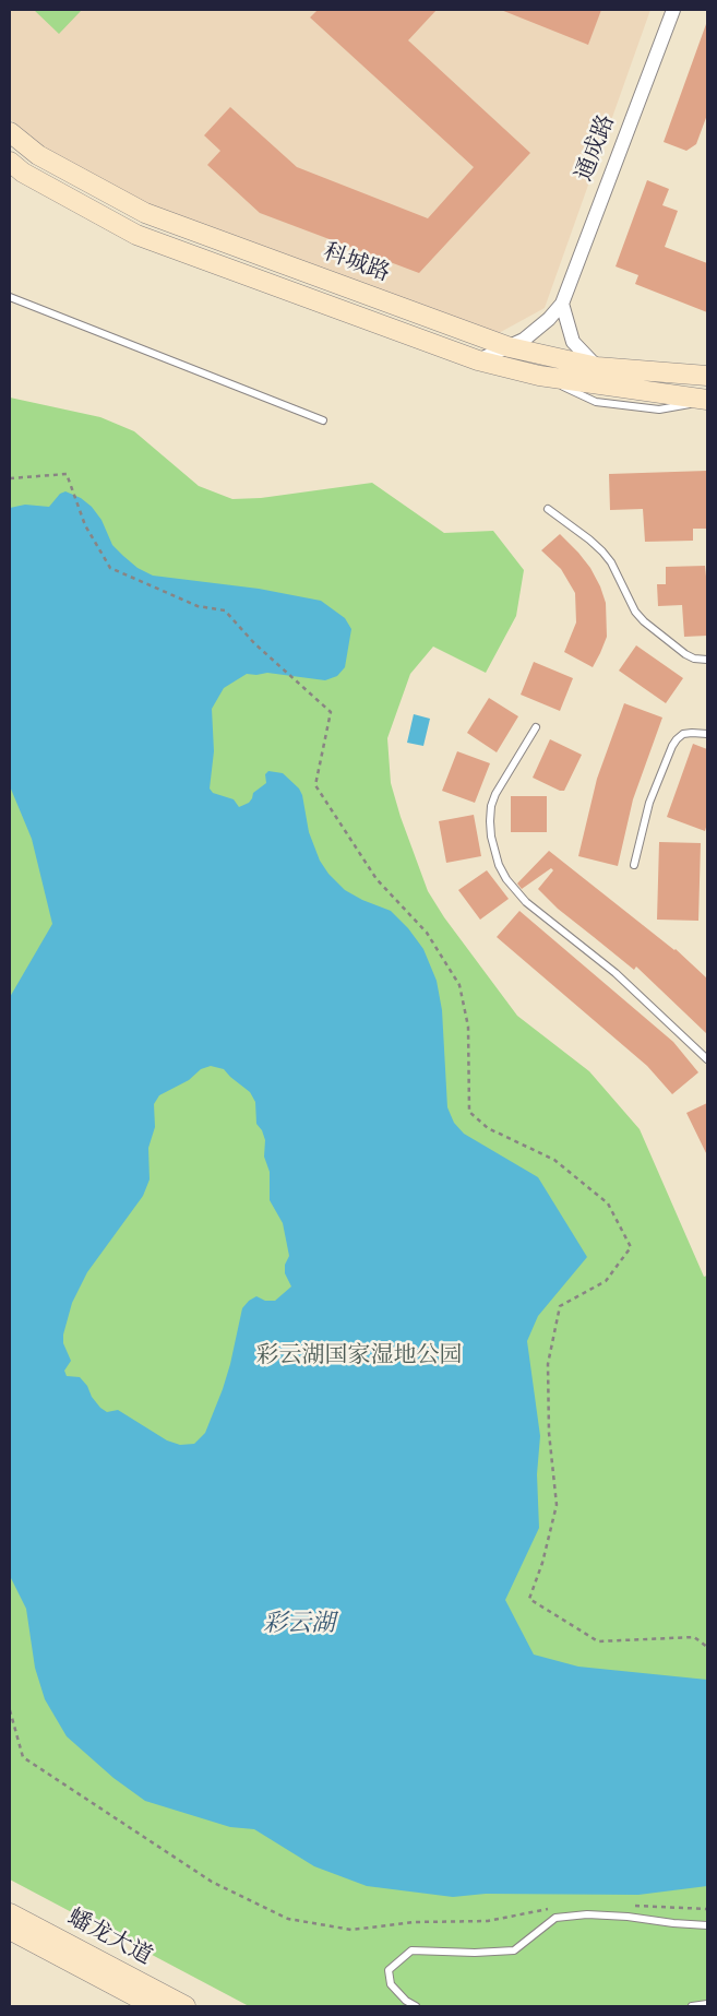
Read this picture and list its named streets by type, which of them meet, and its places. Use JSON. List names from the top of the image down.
{
  "streets": {
    "main road": ["科城路", "蟠龙大道"],
    "street": ["通成路"]
  },
  "water": ["彩云湖"],
  "parks": ["彩云湖国家湿地公园"]
}
